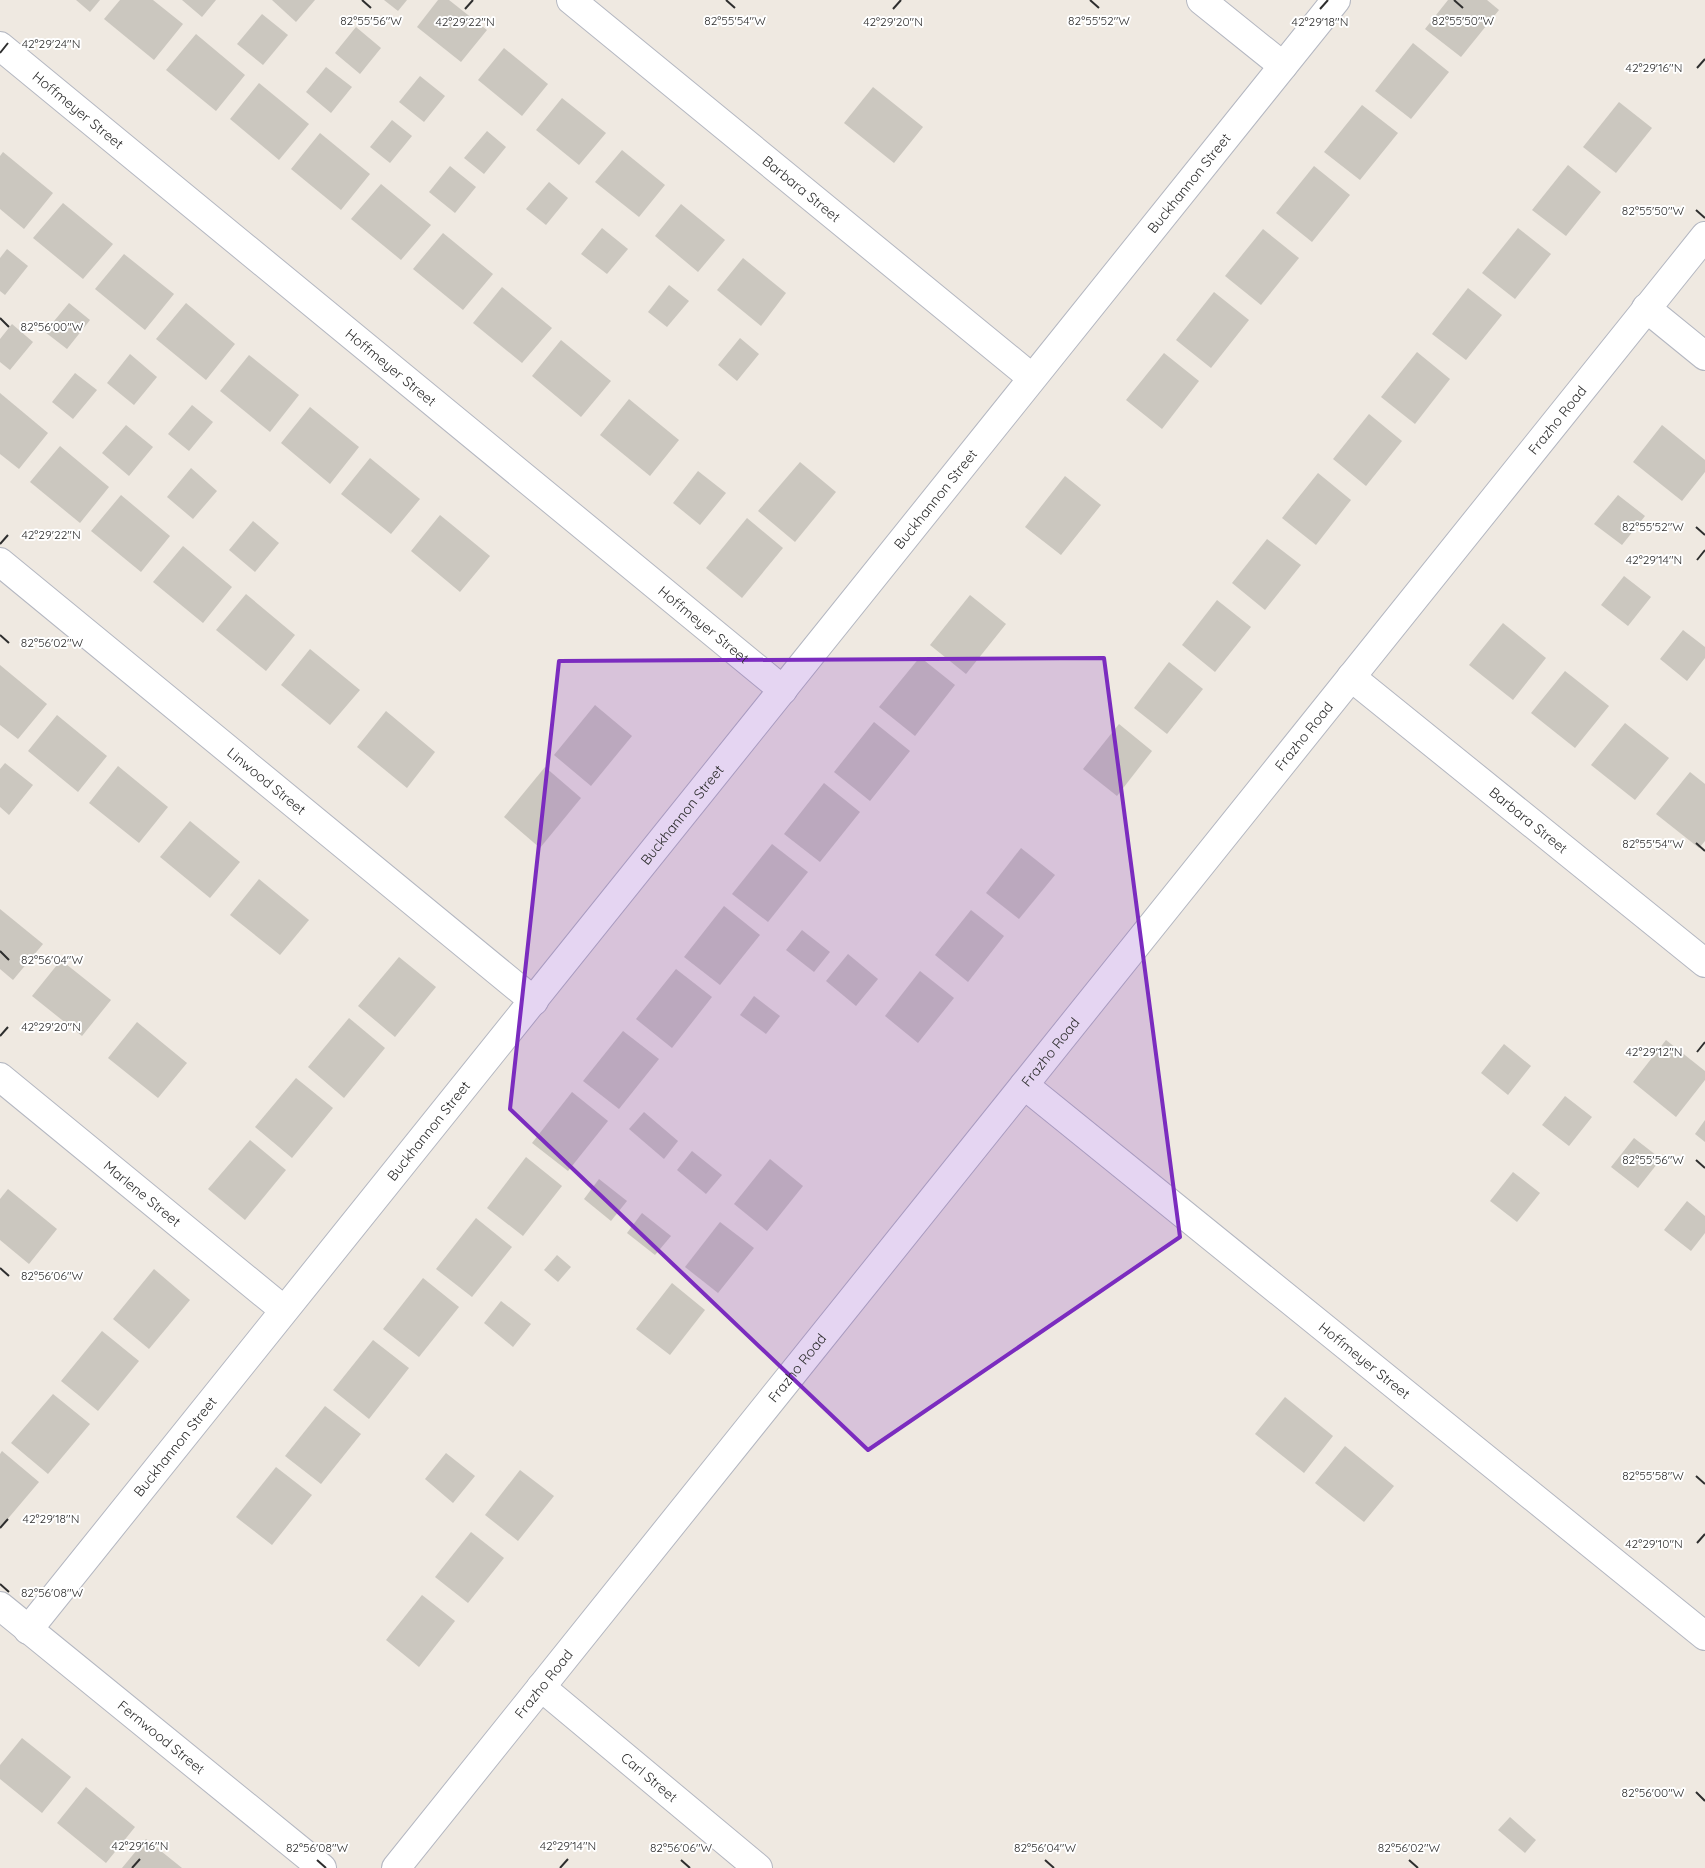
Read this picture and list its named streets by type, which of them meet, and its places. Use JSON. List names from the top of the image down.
{
  "streets": {
    "street": [
      "Hoffmeyer Street",
      "Buckhannon Street",
      "Barbara Street",
      "Frazho Road",
      "Linwood Street",
      "Marlene Street",
      "Fernwood Street",
      "Carl Street"
    ]
  },
  "crossings": [
    ["Hoffmeyer Street", "Buckhannon Street"],
    ["Hoffmeyer Street", "Frazho Road"],
    ["Buckhannon Street", "Barbara Street"],
    ["Buckhannon Street", "Linwood Street"],
    ["Buckhannon Street", "Marlene Street"],
    ["Buckhannon Street", "Fernwood Street"],
    ["Barbara Street", "Frazho Road"],
    ["Frazho Road", "Carl Street"]
  ],
  "coordinates": [
    "82°55'56\"W",
    "82°55'52\"W",
    "82°55'54\"W",
    "82°55'50\"W",
    "42°29'22\"N",
    "42°29'20\"N",
    "42°29'18\"N",
    "42°29'24\"N",
    "42°29'16\"N",
    "82°56'00\"W",
    "42°29'14\"N",
    "82°56'02\"W",
    "82°56'04\"W",
    "42°29'12\"N",
    "82°56'06\"W",
    "82°55'58\"W",
    "42°29'10\"N",
    "82°56'08\"W"
  ]
}
